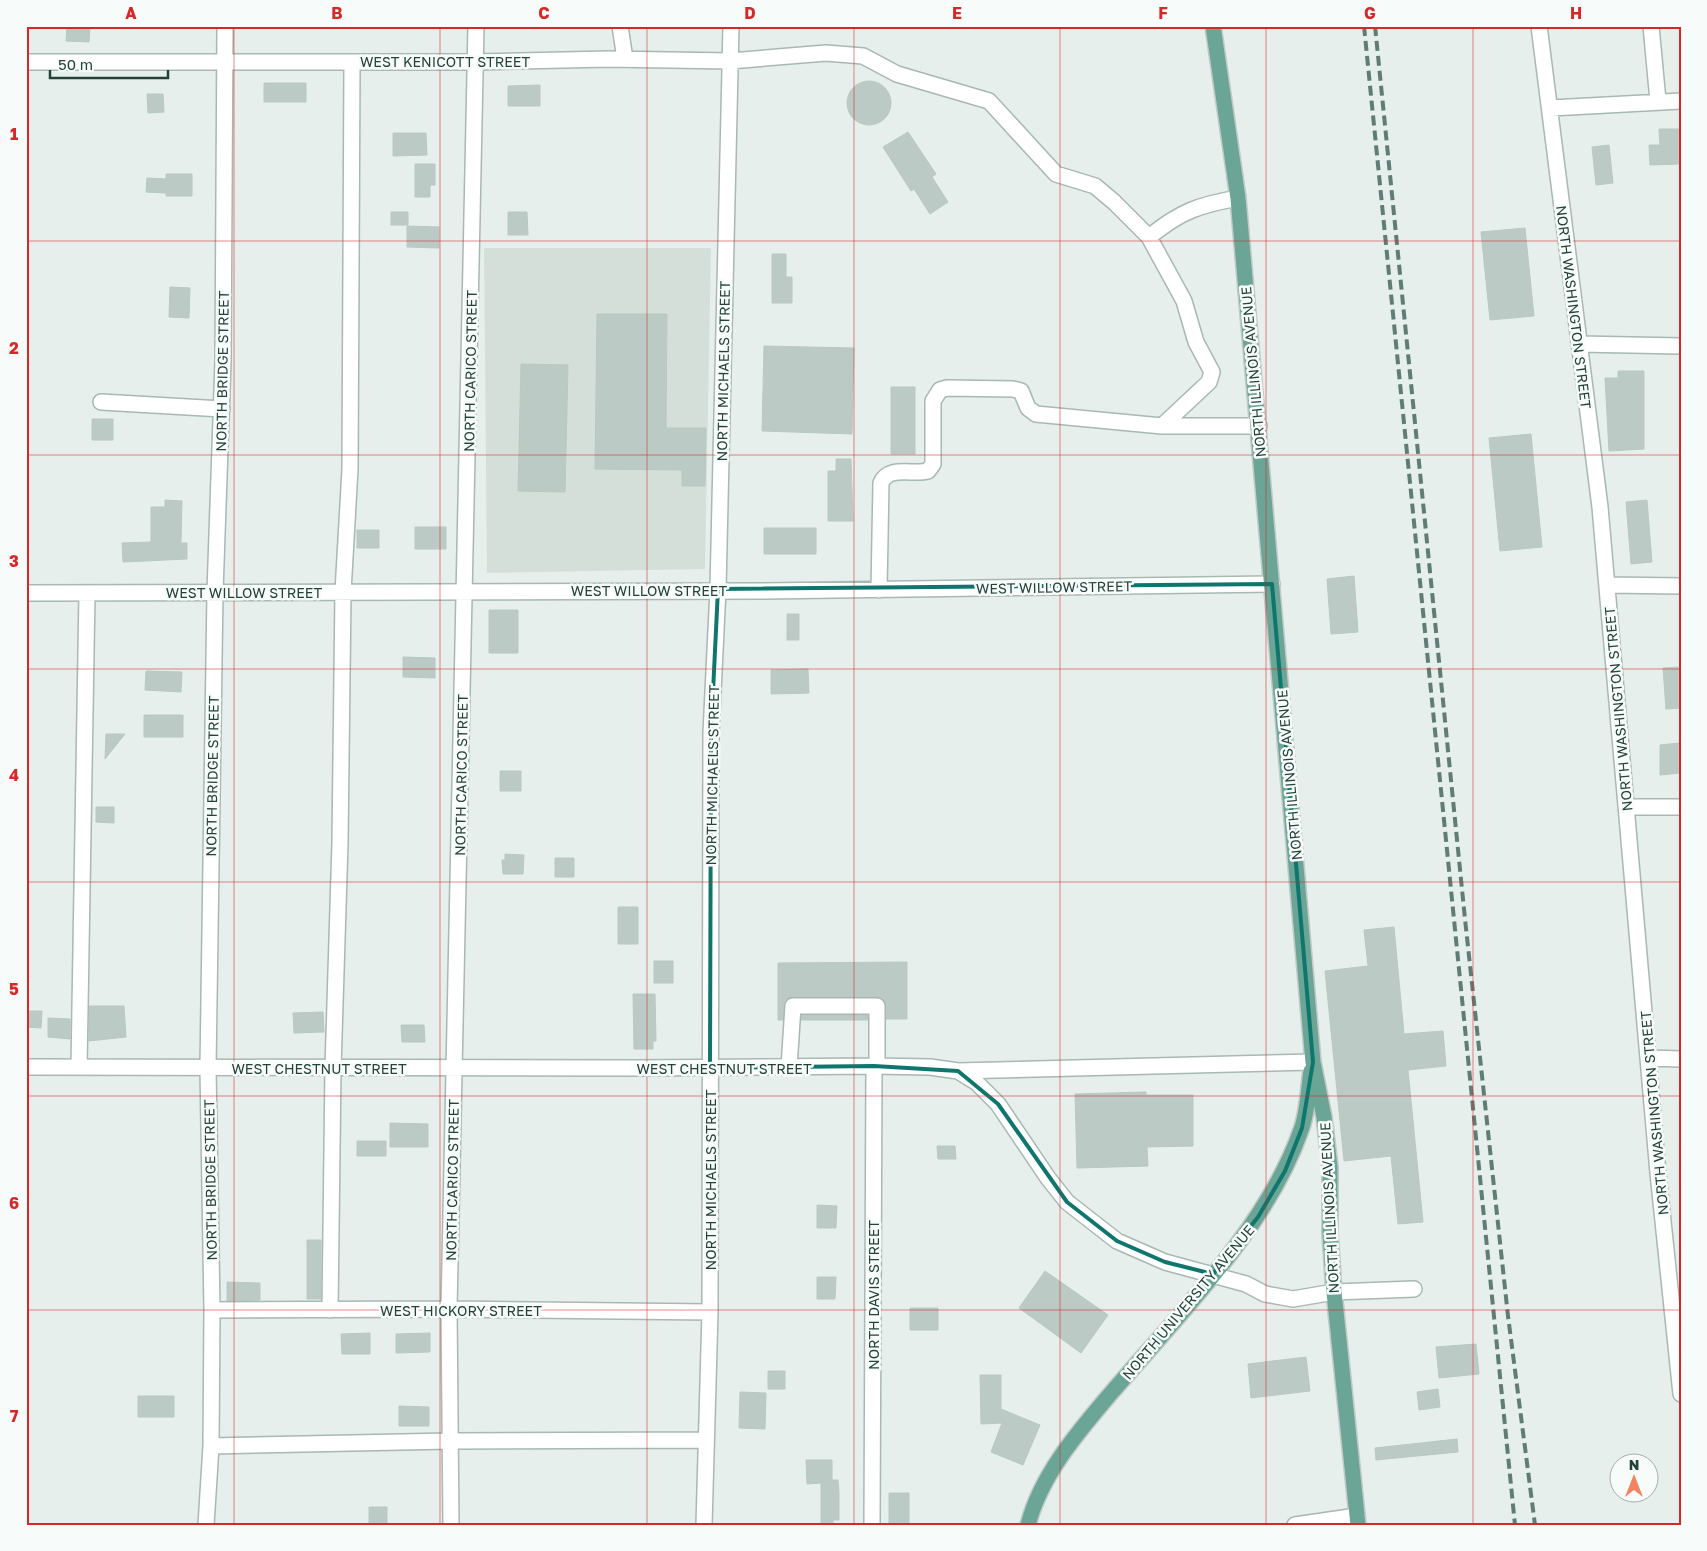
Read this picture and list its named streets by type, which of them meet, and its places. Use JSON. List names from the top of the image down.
{
  "streets": {
    "main road": ["NORTH ILLINOIS AVENUE", "NORTH UNIVERSITY AVENUE"],
    "street": [
      "WEST KENICOTT STREET",
      "NORTH WASHINGTON STREET",
      "NORTH BRIDGE STREET",
      "NORTH CARICO STREET",
      "NORTH MICHAELS STREET",
      "WEST WILLOW STREET",
      "WEST CHESTNUT STREET",
      "NORTH DAVIS STREET",
      "WEST HICKORY STREET"
    ]
  },
  "crossings": [
    ["WEST KENICOTT STREET", "NORTH BRIDGE STREET"],
    ["WEST KENICOTT STREET", "NORTH CARICO STREET"],
    ["WEST KENICOTT STREET", "NORTH MICHAELS STREET"],
    ["NORTH BRIDGE STREET", "WEST WILLOW STREET"],
    ["NORTH BRIDGE STREET", "WEST CHESTNUT STREET"],
    ["NORTH BRIDGE STREET", "WEST HICKORY STREET"],
    ["NORTH CARICO STREET", "WEST WILLOW STREET"],
    ["NORTH CARICO STREET", "WEST CHESTNUT STREET"],
    ["NORTH CARICO STREET", "WEST HICKORY STREET"],
    ["NORTH MICHAELS STREET", "WEST WILLOW STREET"],
    ["NORTH MICHAELS STREET", "WEST CHESTNUT STREET"],
    ["NORTH MICHAELS STREET", "WEST HICKORY STREET"],
    ["NORTH ILLINOIS AVENUE", "WEST WILLOW STREET"],
    ["NORTH ILLINOIS AVENUE", "WEST CHESTNUT STREET"],
    ["NORTH ILLINOIS AVENUE", "NORTH UNIVERSITY AVENUE"],
    ["WEST CHESTNUT STREET", "NORTH DAVIS STREET"],
    ["WEST CHESTNUT STREET", "NORTH UNIVERSITY AVENUE"]
  ],
  "scale_bar": "50 m",
  "north": "top",
  "grid": {
    "columns": [
      "A",
      "B",
      "C",
      "D",
      "E",
      "F",
      "G",
      "H"
    ],
    "rows": [
      "1",
      "2",
      "3",
      "4",
      "5",
      "6",
      "7"
    ]
  }
}
